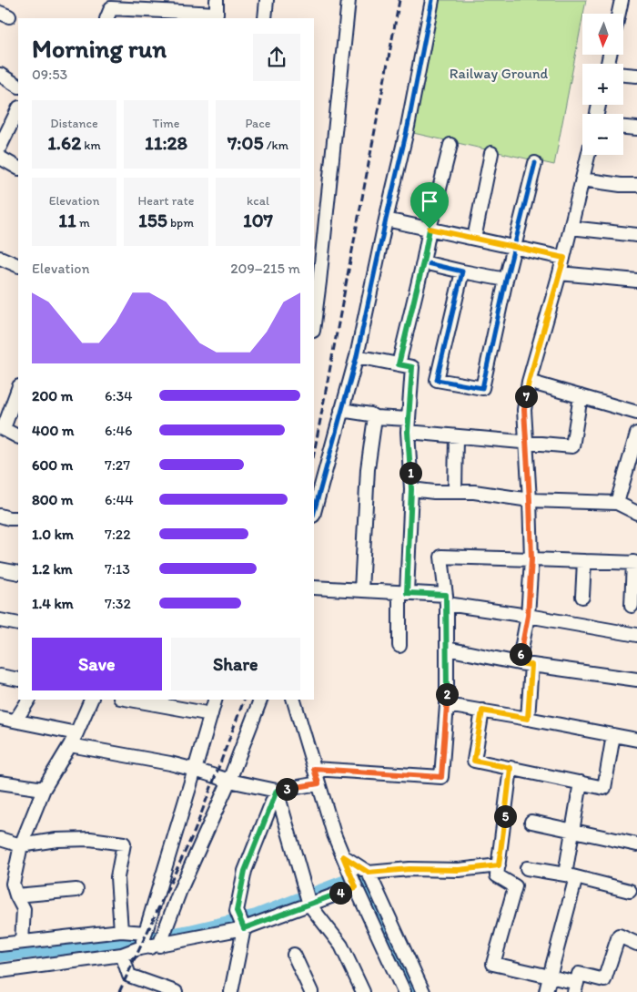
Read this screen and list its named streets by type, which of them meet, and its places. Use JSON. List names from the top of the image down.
{
  "parks": ["Railway Ground"],
  "north": "bottom",
  "page": {
    "map_buttons": ["+", "−"],
    "heading": ["Morning run", "09:53"],
    "stats": [
      ["Distance", "1.62 km"],
      ["Time", "11:28"],
      ["Pace", "7:05 /km"],
      ["Elevation", "11 m"],
      ["Heart rate", "155 bpm"],
      ["kcal", "107"]
    ],
    "chart": ["Elevation", "209–215 m"],
    "list": [
      {
        "name": "200 m",
        "note": "6:34"
      },
      {
        "name": "400 m",
        "note": "6:46"
      },
      {
        "name": "600 m",
        "note": "7:27"
      },
      {
        "name": "800 m",
        "note": "6:44"
      },
      {
        "name": "1.0 km",
        "note": "7:22"
      },
      {
        "name": "1.2 km",
        "note": "7:13"
      },
      {
        "name": "1.4 km",
        "note": "7:32"
      }
    ],
    "pins": [
      "7",
      "1",
      "6",
      "2",
      "3",
      "5",
      "4"
    ],
    "buttons": ["Save", "Share"]
  }
}
